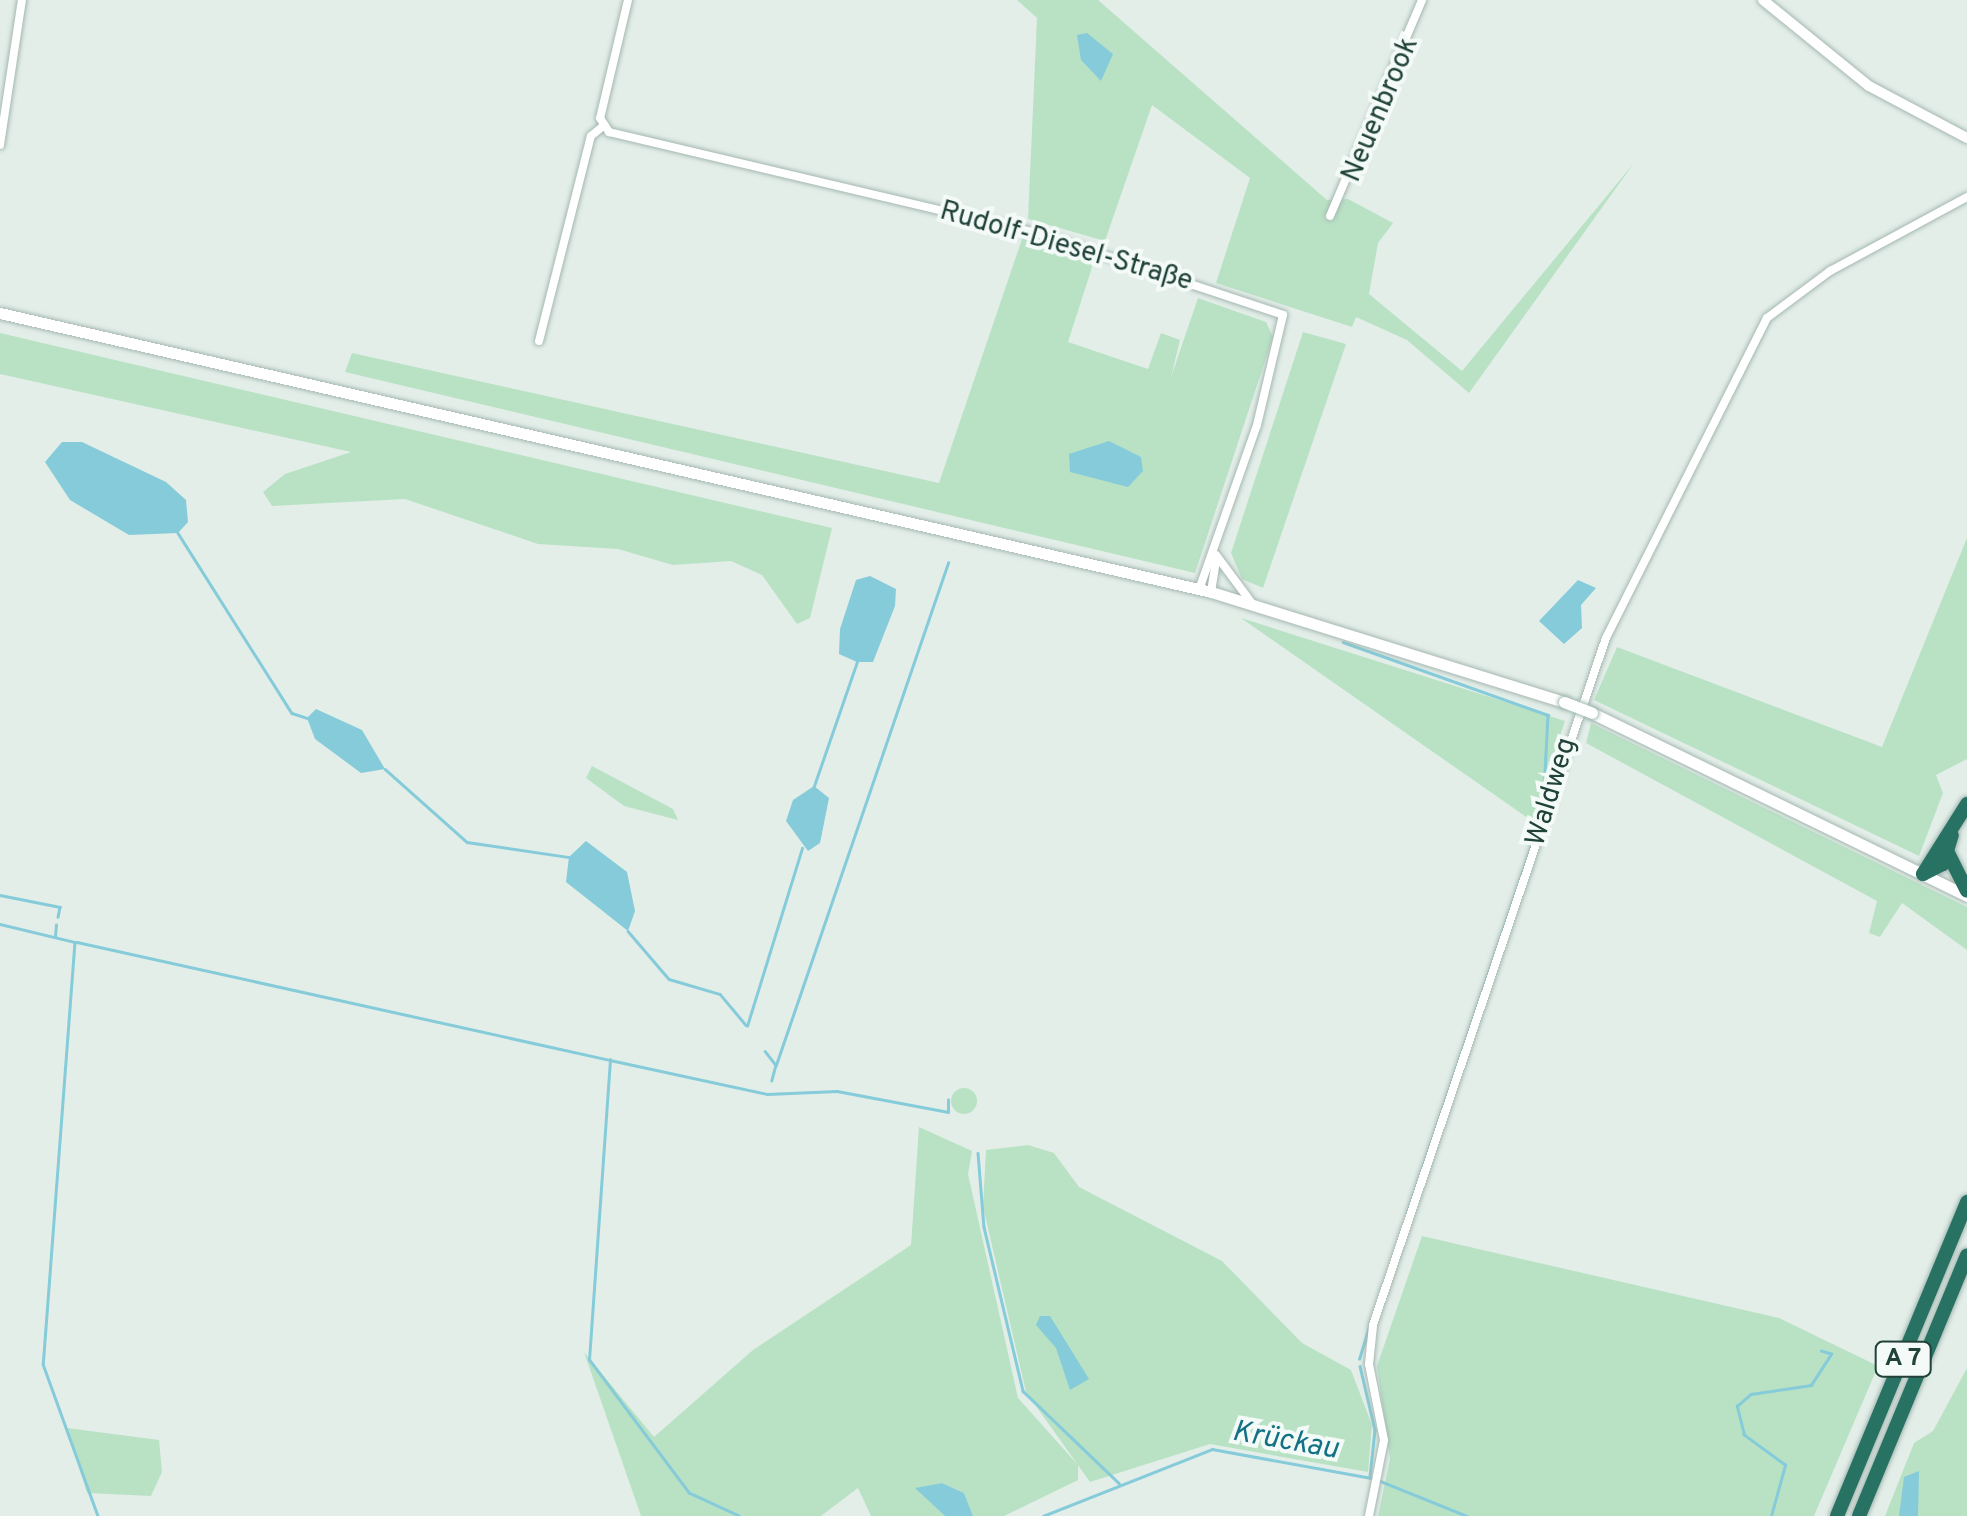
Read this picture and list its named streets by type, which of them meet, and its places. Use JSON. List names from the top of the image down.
{
  "streets": {
    "highway": ["A 7"],
    "street": ["Neuenbrook", "Rudolf-Diesel-Straße", "Waldweg"]
  },
  "water": ["Krückau"]
}
